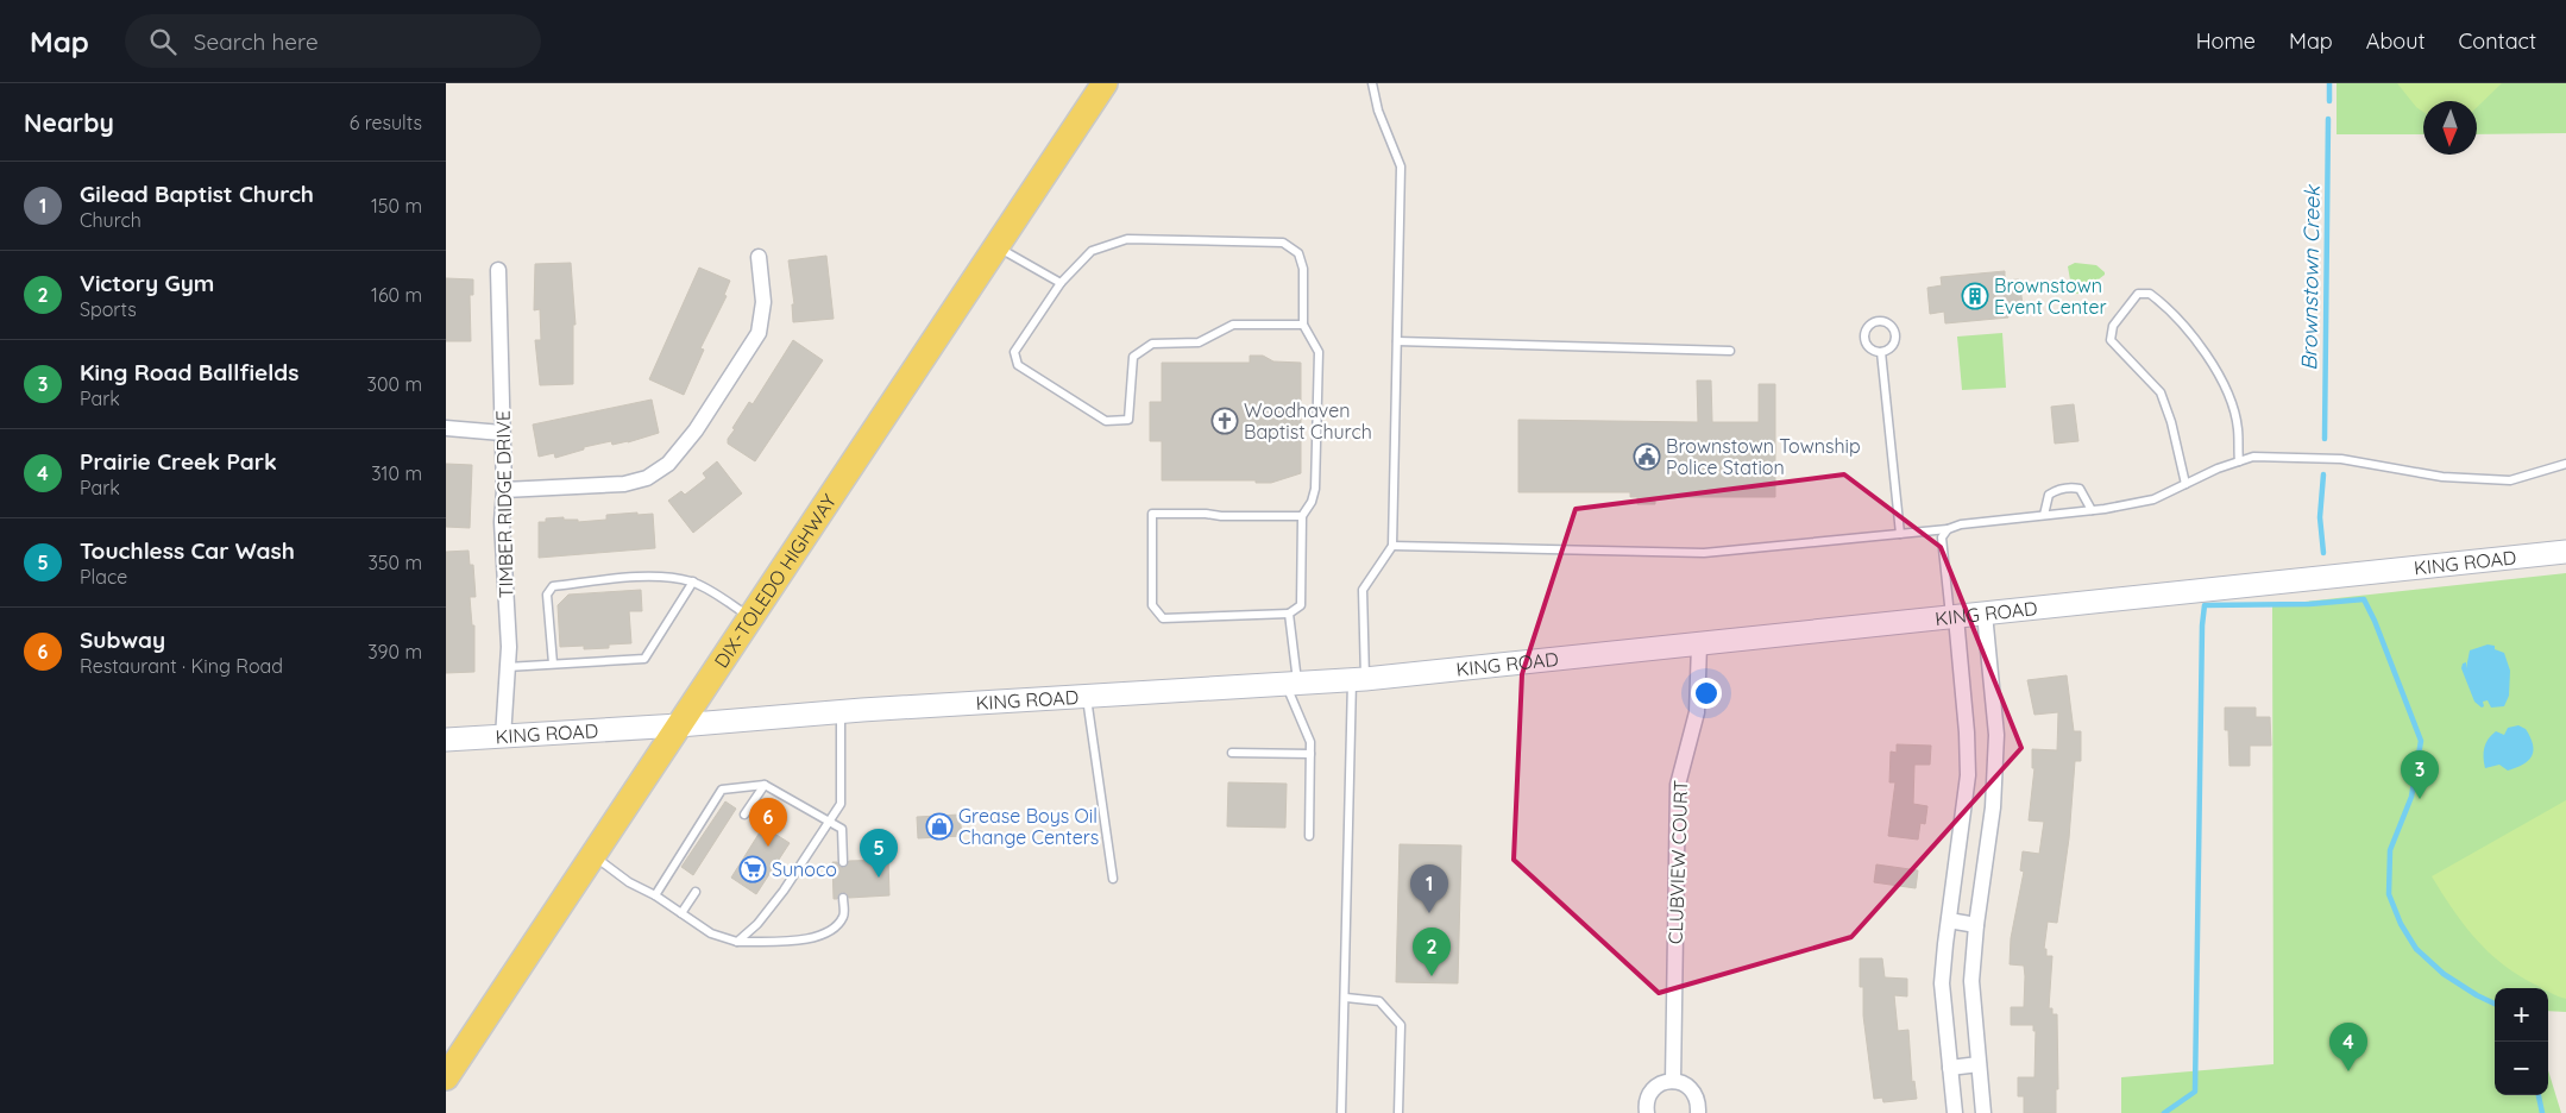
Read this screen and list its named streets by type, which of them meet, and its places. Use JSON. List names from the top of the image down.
{
  "streets": {
    "main road": ["KING ROAD", "DIX-TOLEDO HIGHWAY"],
    "street": ["TIMBER RIDGE DRIVE", "CLUBVIEW COURT"]
  },
  "crossings": [
    ["TIMBER RIDGE DRIVE", "KING ROAD"],
    ["KING ROAD", "DIX-TOLEDO HIGHWAY"],
    ["KING ROAD", "CLUBVIEW COURT"]
  ],
  "water": ["Brownstown Creek"],
  "places": {
    "building": ["Brownstown Event Center"],
    "church": ["Woodhaven Baptist Church"],
    "public building": ["Brownstown Township Police Station"],
    "shop": ["Grease Boys Oil Change Centers"],
    "supermarket": ["Sunoco"]
  },
  "north": "bottom",
  "page": {
    "header": "Map",
    "search": "Search here",
    "nav": [
      "Home",
      "Map",
      "About",
      "Contact"
    ],
    "heading": ["Nearby", "6 results"],
    "list": [
      {
        "mark": "1",
        "name": "Gilead Baptist Church",
        "note": "Church",
        "value": "150 m"
      },
      {
        "mark": "2",
        "name": "Victory Gym",
        "note": "Sports",
        "value": "160 m"
      },
      {
        "mark": "3",
        "name": "King Road Ballfields",
        "note": "Park",
        "value": "300 m"
      },
      {
        "mark": "4",
        "name": "Prairie Creek Park",
        "note": "Park",
        "value": "310 m"
      },
      {
        "mark": "5",
        "name": "Touchless Car Wash",
        "note": "Place",
        "value": "350 m"
      },
      {
        "mark": "6",
        "name": "Subway",
        "note": "Restaurant · King Road",
        "value": "390 m"
      }
    ],
    "pins": [
      "3",
      "6",
      "5",
      "1",
      "2",
      "4"
    ],
    "map_buttons": ["+", "−"]
  }
}
